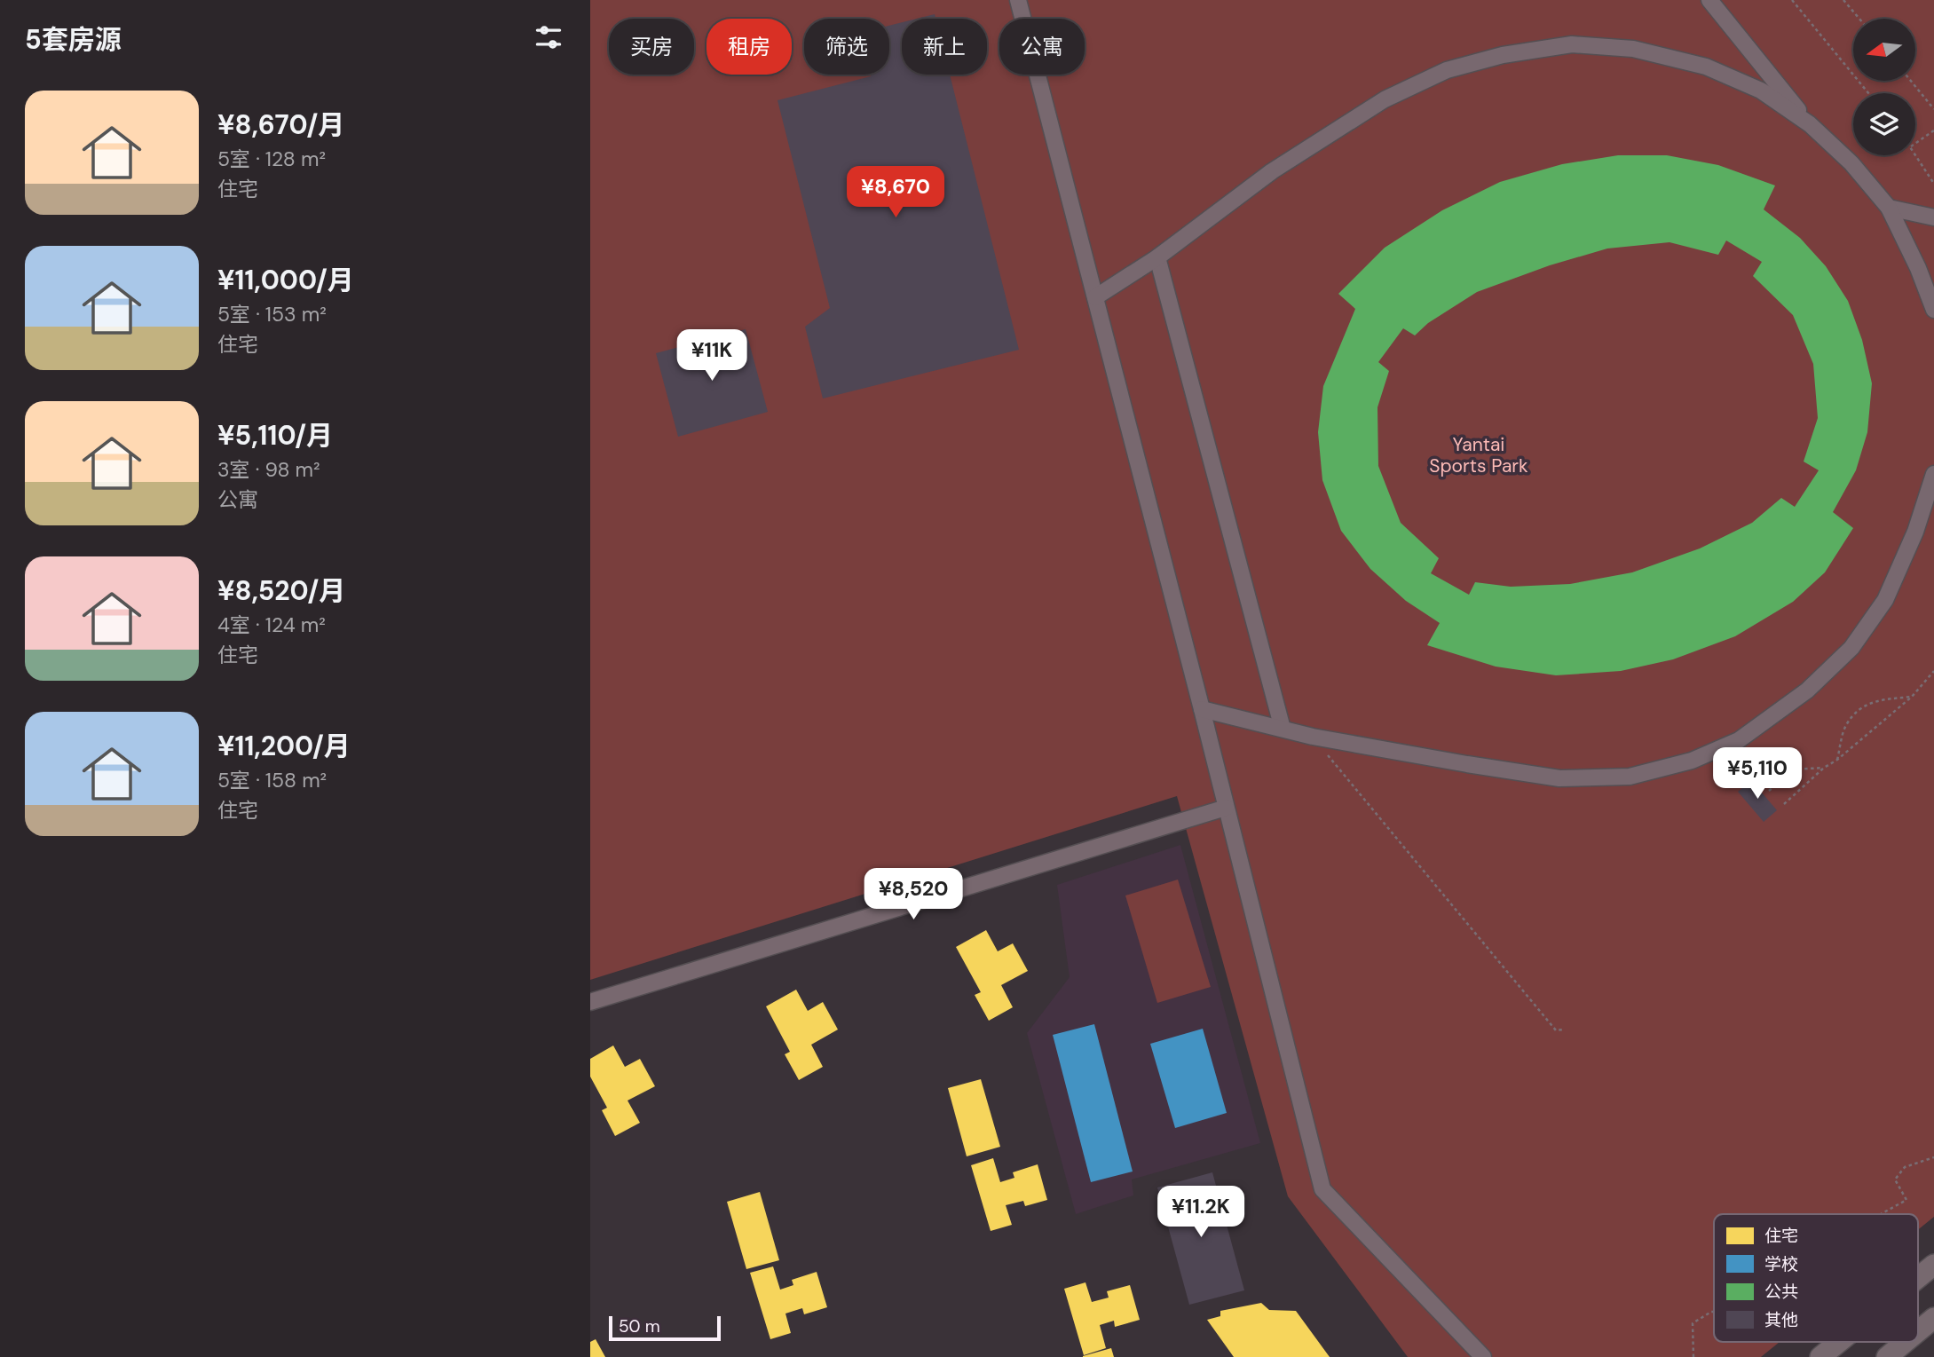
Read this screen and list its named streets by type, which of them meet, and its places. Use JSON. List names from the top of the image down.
{
  "parks": ["Yantai Sports Park"],
  "legend": [
    "住宅",
    "学校",
    "公共",
    "其他"
  ],
  "scale_bar": "50 m",
  "north": "left",
  "page": {
    "heading": "5套房源",
    "chip": [
      "买房",
      "租房",
      "筛选",
      "新上",
      "公寓"
    ],
    "list": [
      {
        "name": "¥8,670/月",
        "note": "5室 · 128 m² · 住宅"
      },
      {
        "name": "¥11,000/月",
        "note": "5室 · 153 m² · 住宅"
      },
      {
        "name": "¥5,110/月",
        "note": "3室 · 98 m² · 公寓"
      },
      {
        "name": "¥8,520/月",
        "note": "4室 · 124 m² · 住宅"
      },
      {
        "name": "¥11,200/月",
        "note": "5室 · 158 m² · 住宅"
      }
    ],
    "price": [
      "¥8,670",
      "¥11K",
      "¥5,110",
      "¥8,520",
      "¥11.2K"
    ],
    "scale": "50 m"
  }
}
